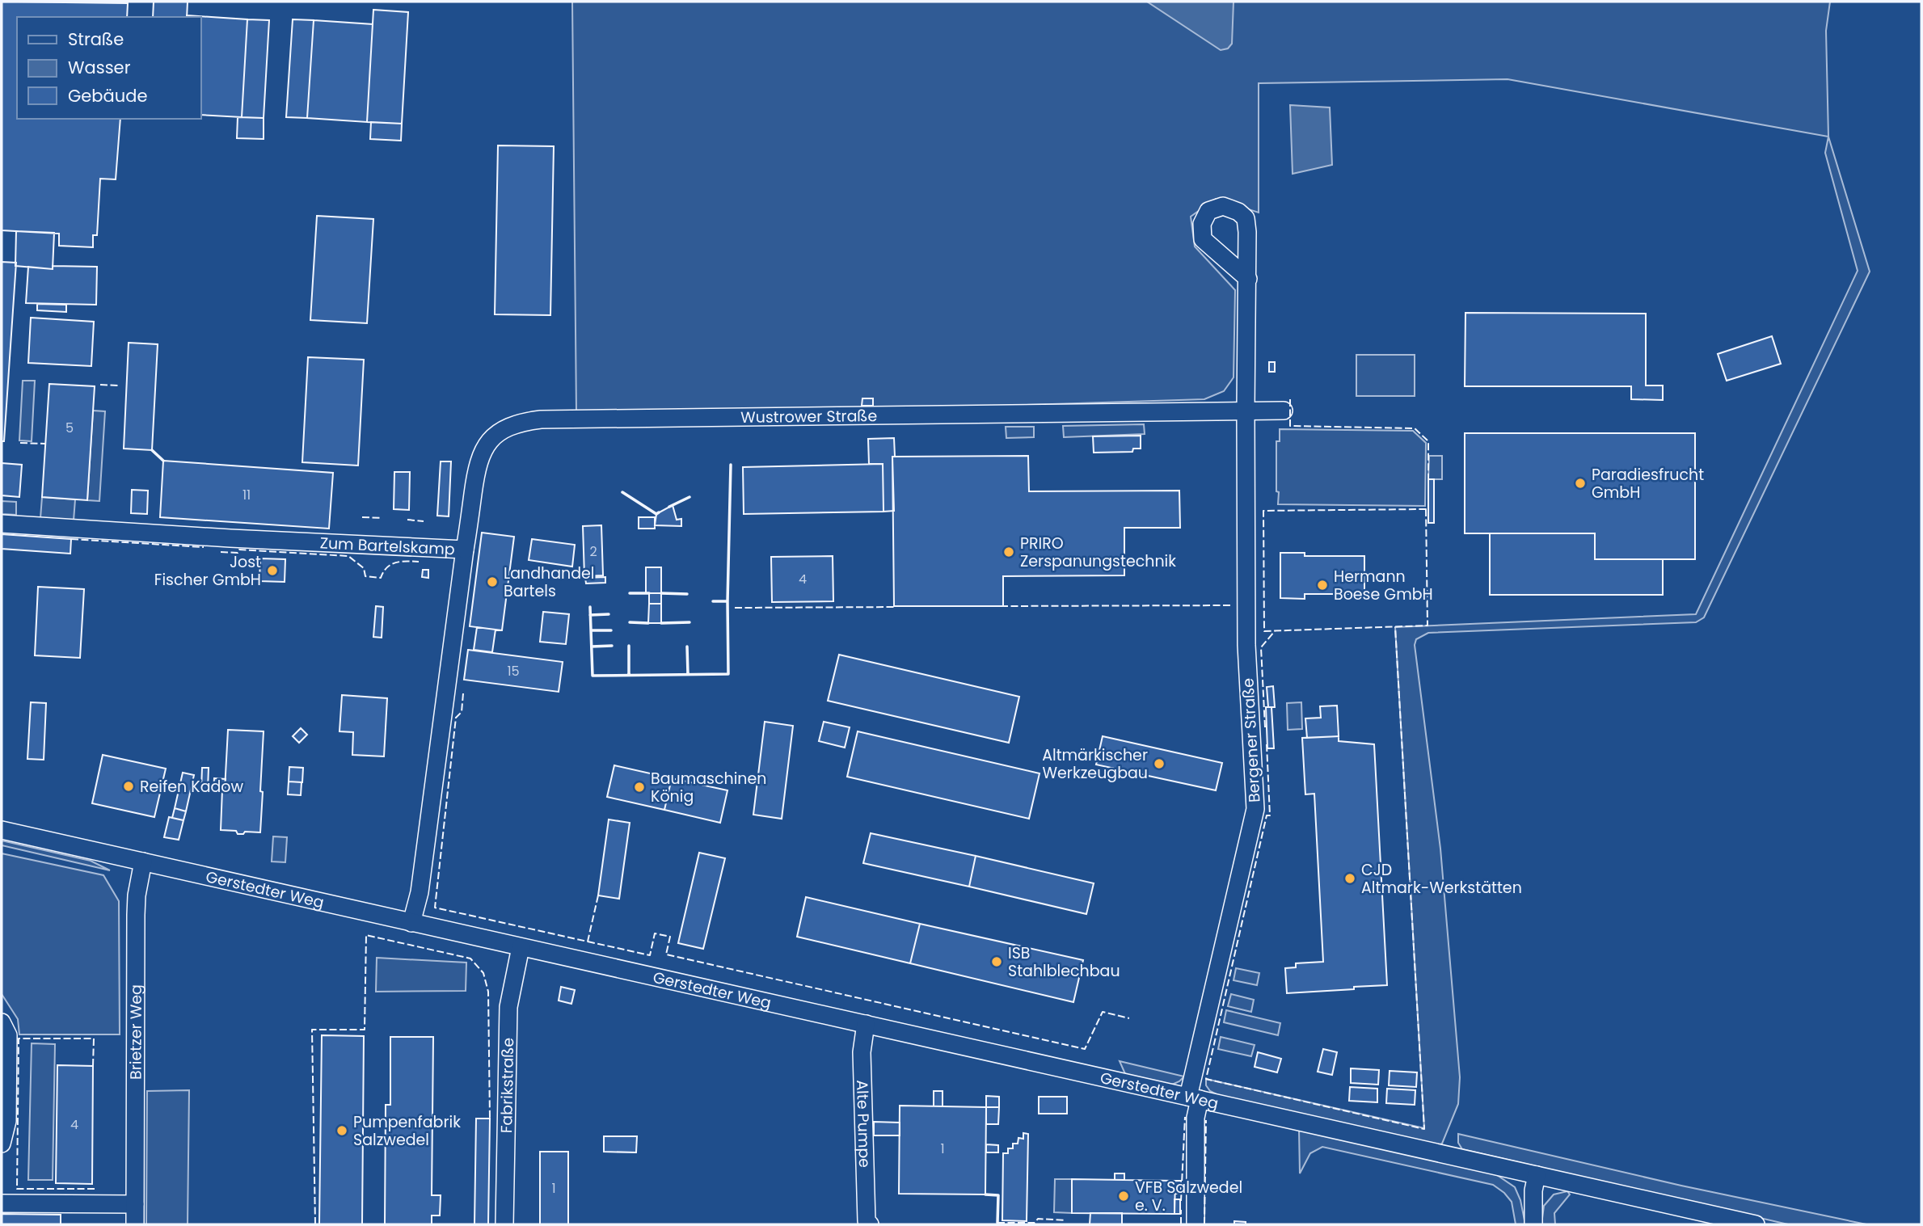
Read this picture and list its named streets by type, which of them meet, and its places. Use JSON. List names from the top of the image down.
{
  "streets": {
    "street": [
      "Wustrower Straße",
      "Zum Bartelskamp",
      "Bergener Straße",
      "Gerstedter Weg",
      "Brietzer Weg",
      "Fabrikstraße",
      "Alte Pumpe"
    ]
  },
  "crossings": [
    ["Wustrower Straße", "Zum Bartelskamp"],
    ["Wustrower Straße", "Bergener Straße"],
    ["Zum Bartelskamp", "Gerstedter Weg"],
    ["Bergener Straße", "Gerstedter Weg"],
    ["Gerstedter Weg", "Brietzer Weg"],
    ["Gerstedter Weg", "Fabrikstraße"],
    ["Gerstedter Weg", "Alte Pumpe"]
  ],
  "places": [
    "Paradiesfrucht GmbH",
    "PRIRO Zerspanungstechnik",
    "Jost Fischer GmbH",
    "Landhandel Bartels",
    "Hermann Boese GmbH",
    "Altmärkischer Werkzeugbau",
    "Reifen Kadow",
    "Baumaschinen König",
    "CJD Altmark-Werkstätten",
    "ISB Stahlblechbau",
    "Pumpenfabrik Salzwedel",
    "VFB Salzwedel e. V."
  ],
  "house_numbers": [
    "5",
    "11",
    "2",
    "4",
    "15",
    "4",
    "1",
    "1"
  ],
  "legend": ["Straße", "Wasser", "Gebäude"]
}
